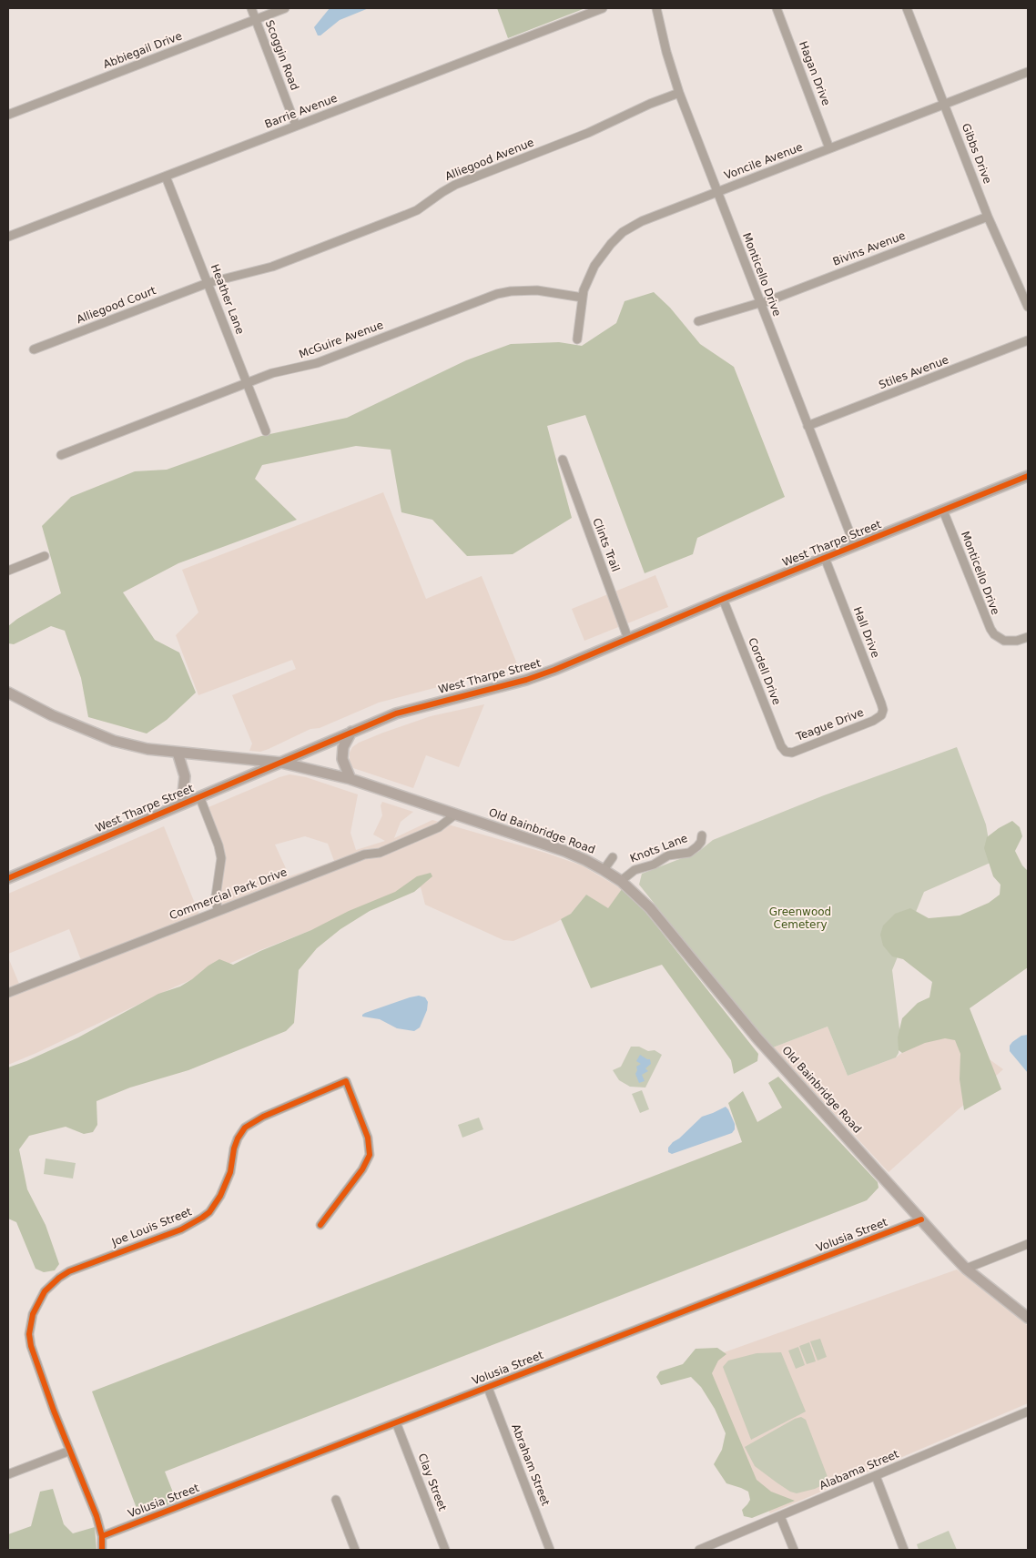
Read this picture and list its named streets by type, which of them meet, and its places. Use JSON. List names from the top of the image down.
{
  "streets": {
    "main road": ["West Tharpe Street", "Old Bainbridge Road"],
    "street": [
      "Abbiegail Drive",
      "Scoggin Road",
      "Hagan Drive",
      "Barrie Avenue",
      "Gibbs Drive",
      "Alliegood Avenue",
      "Voncile Avenue",
      "Bivins Avenue",
      "Monticello Drive",
      "Heather Lane",
      "Alliegood Court",
      "McGuire Avenue",
      "Stiles Avenue",
      "Clints Trail",
      "Hall Drive",
      "Cordell Drive",
      "Teague Drive",
      "Knots Lane",
      "Commercial Park Drive",
      "Joe Louis Street",
      "Volusia Street",
      "Abraham Street",
      "Alabama Street",
      "Clay Street"
    ]
  },
  "crossings": [
    ["Abbiegail Drive", "Scoggin Road"],
    ["Scoggin Road", "Barrie Avenue"],
    ["Hagan Drive", "Voncile Avenue"],
    ["Barrie Avenue", "Heather Lane"],
    ["Gibbs Drive", "Voncile Avenue"],
    ["Gibbs Drive", "Bivins Avenue"],
    ["Alliegood Avenue", "Monticello Drive"],
    ["Alliegood Avenue", "Heather Lane"],
    ["Alliegood Avenue", "Alliegood Court"],
    ["Voncile Avenue", "Monticello Drive"],
    ["Voncile Avenue", "McGuire Avenue"],
    ["Bivins Avenue", "Monticello Drive"],
    ["Monticello Drive", "Stiles Avenue"],
    ["Monticello Drive", "West Tharpe Street"],
    ["Heather Lane", "Alliegood Court"],
    ["Heather Lane", "McGuire Avenue"],
    ["West Tharpe Street", "Clints Trail"],
    ["West Tharpe Street", "Hall Drive"],
    ["West Tharpe Street", "Cordell Drive"],
    ["West Tharpe Street", "Old Bainbridge Road"],
    ["Hall Drive", "Teague Drive"],
    ["Cordell Drive", "Teague Drive"],
    ["Old Bainbridge Road", "Knots Lane"],
    ["Old Bainbridge Road", "Commercial Park Drive"],
    ["Old Bainbridge Road", "Volusia Street"],
    ["Joe Louis Street", "Volusia Street"],
    ["Volusia Street", "Abraham Street"],
    ["Volusia Street", "Clay Street"]
  ],
  "parks": ["Greenwood Cemetery"]
}
